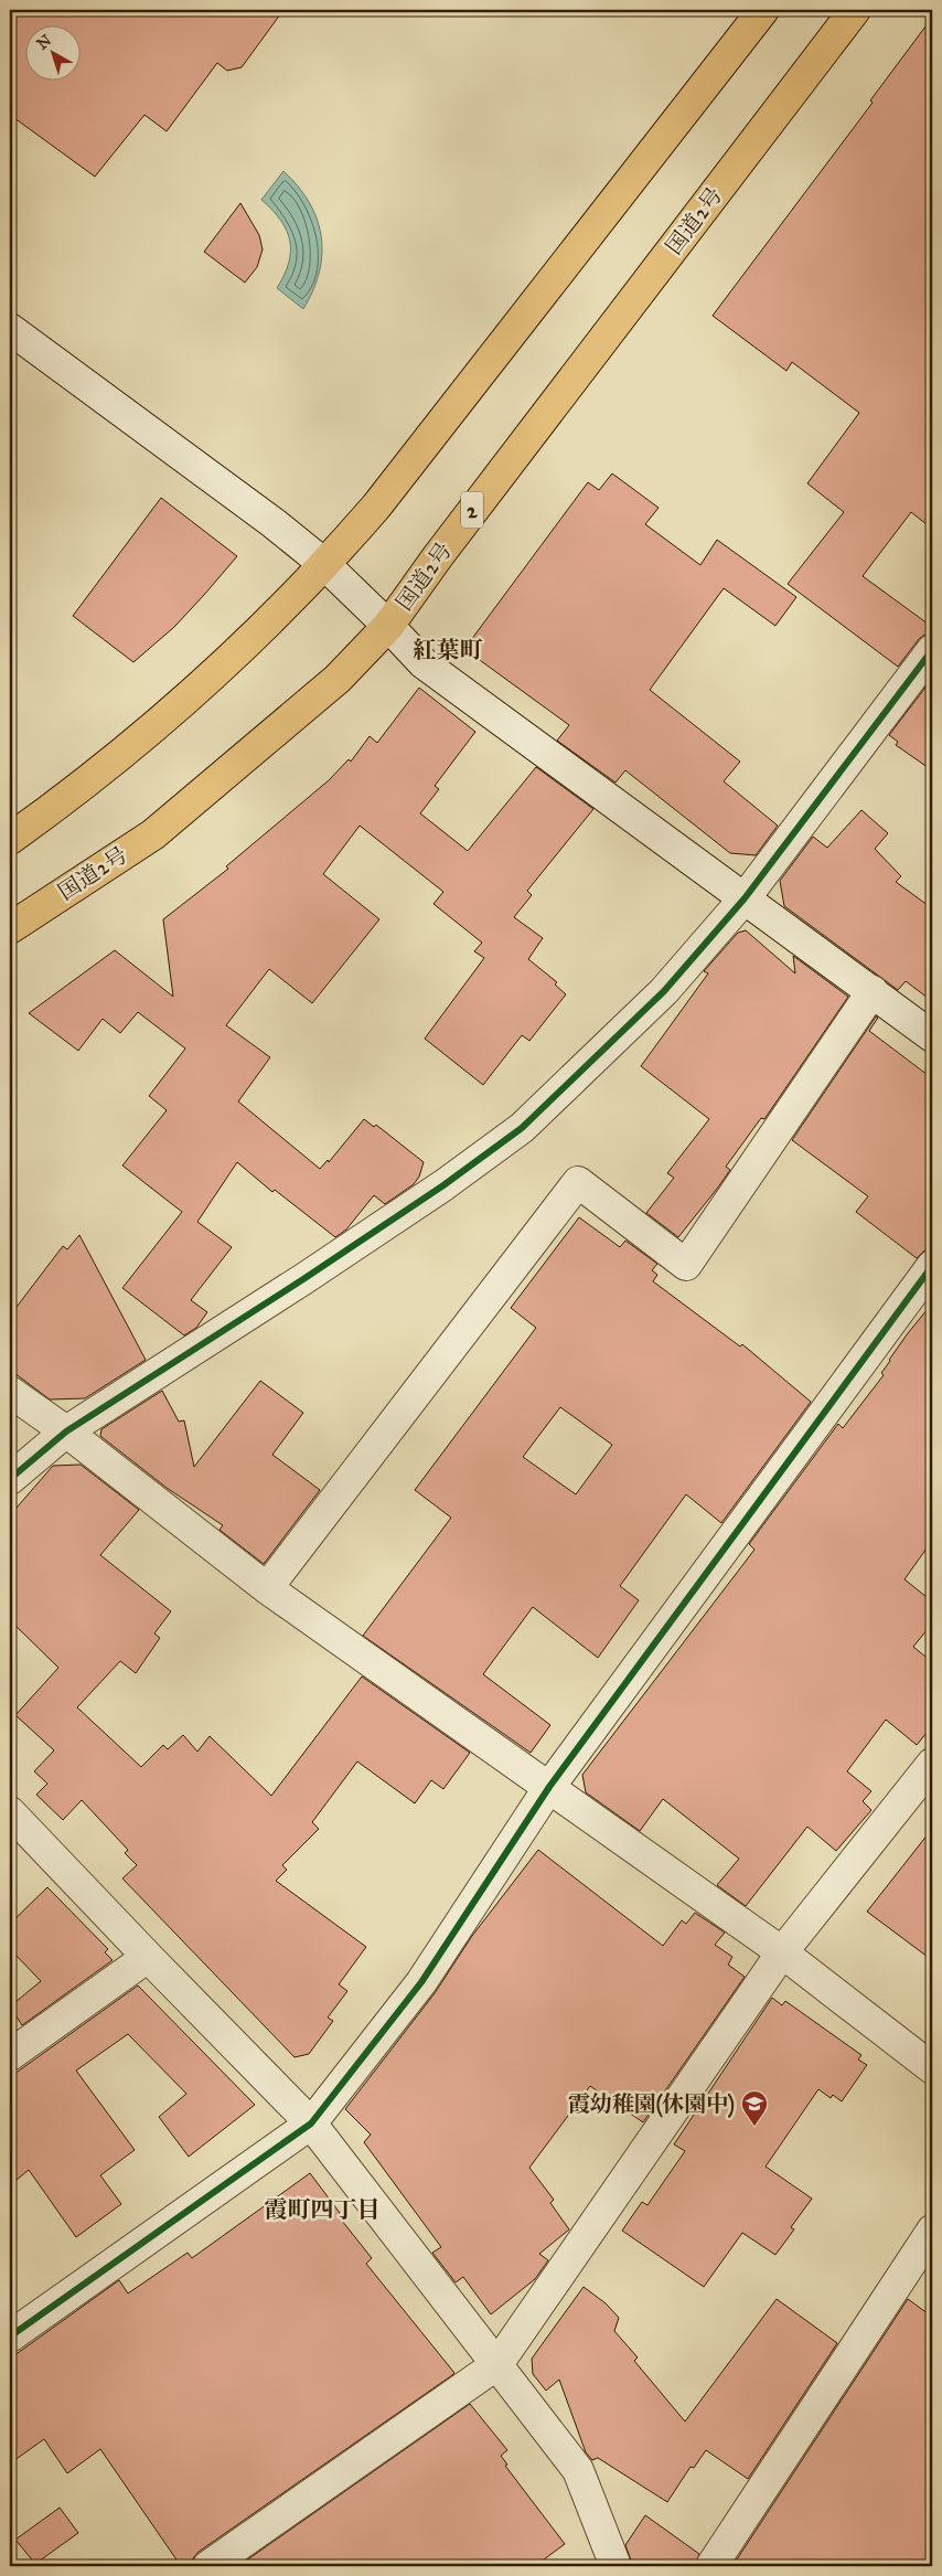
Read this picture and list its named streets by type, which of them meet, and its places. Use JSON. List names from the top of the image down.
{
  "streets": {
    "highway": ["国道2号", "2"]
  },
  "districts": ["紅葉町", "霞町四丁目"],
  "places": {
    "school or university": ["霞幼稚園(休園中)"]
  },
  "north": "top left"
}
